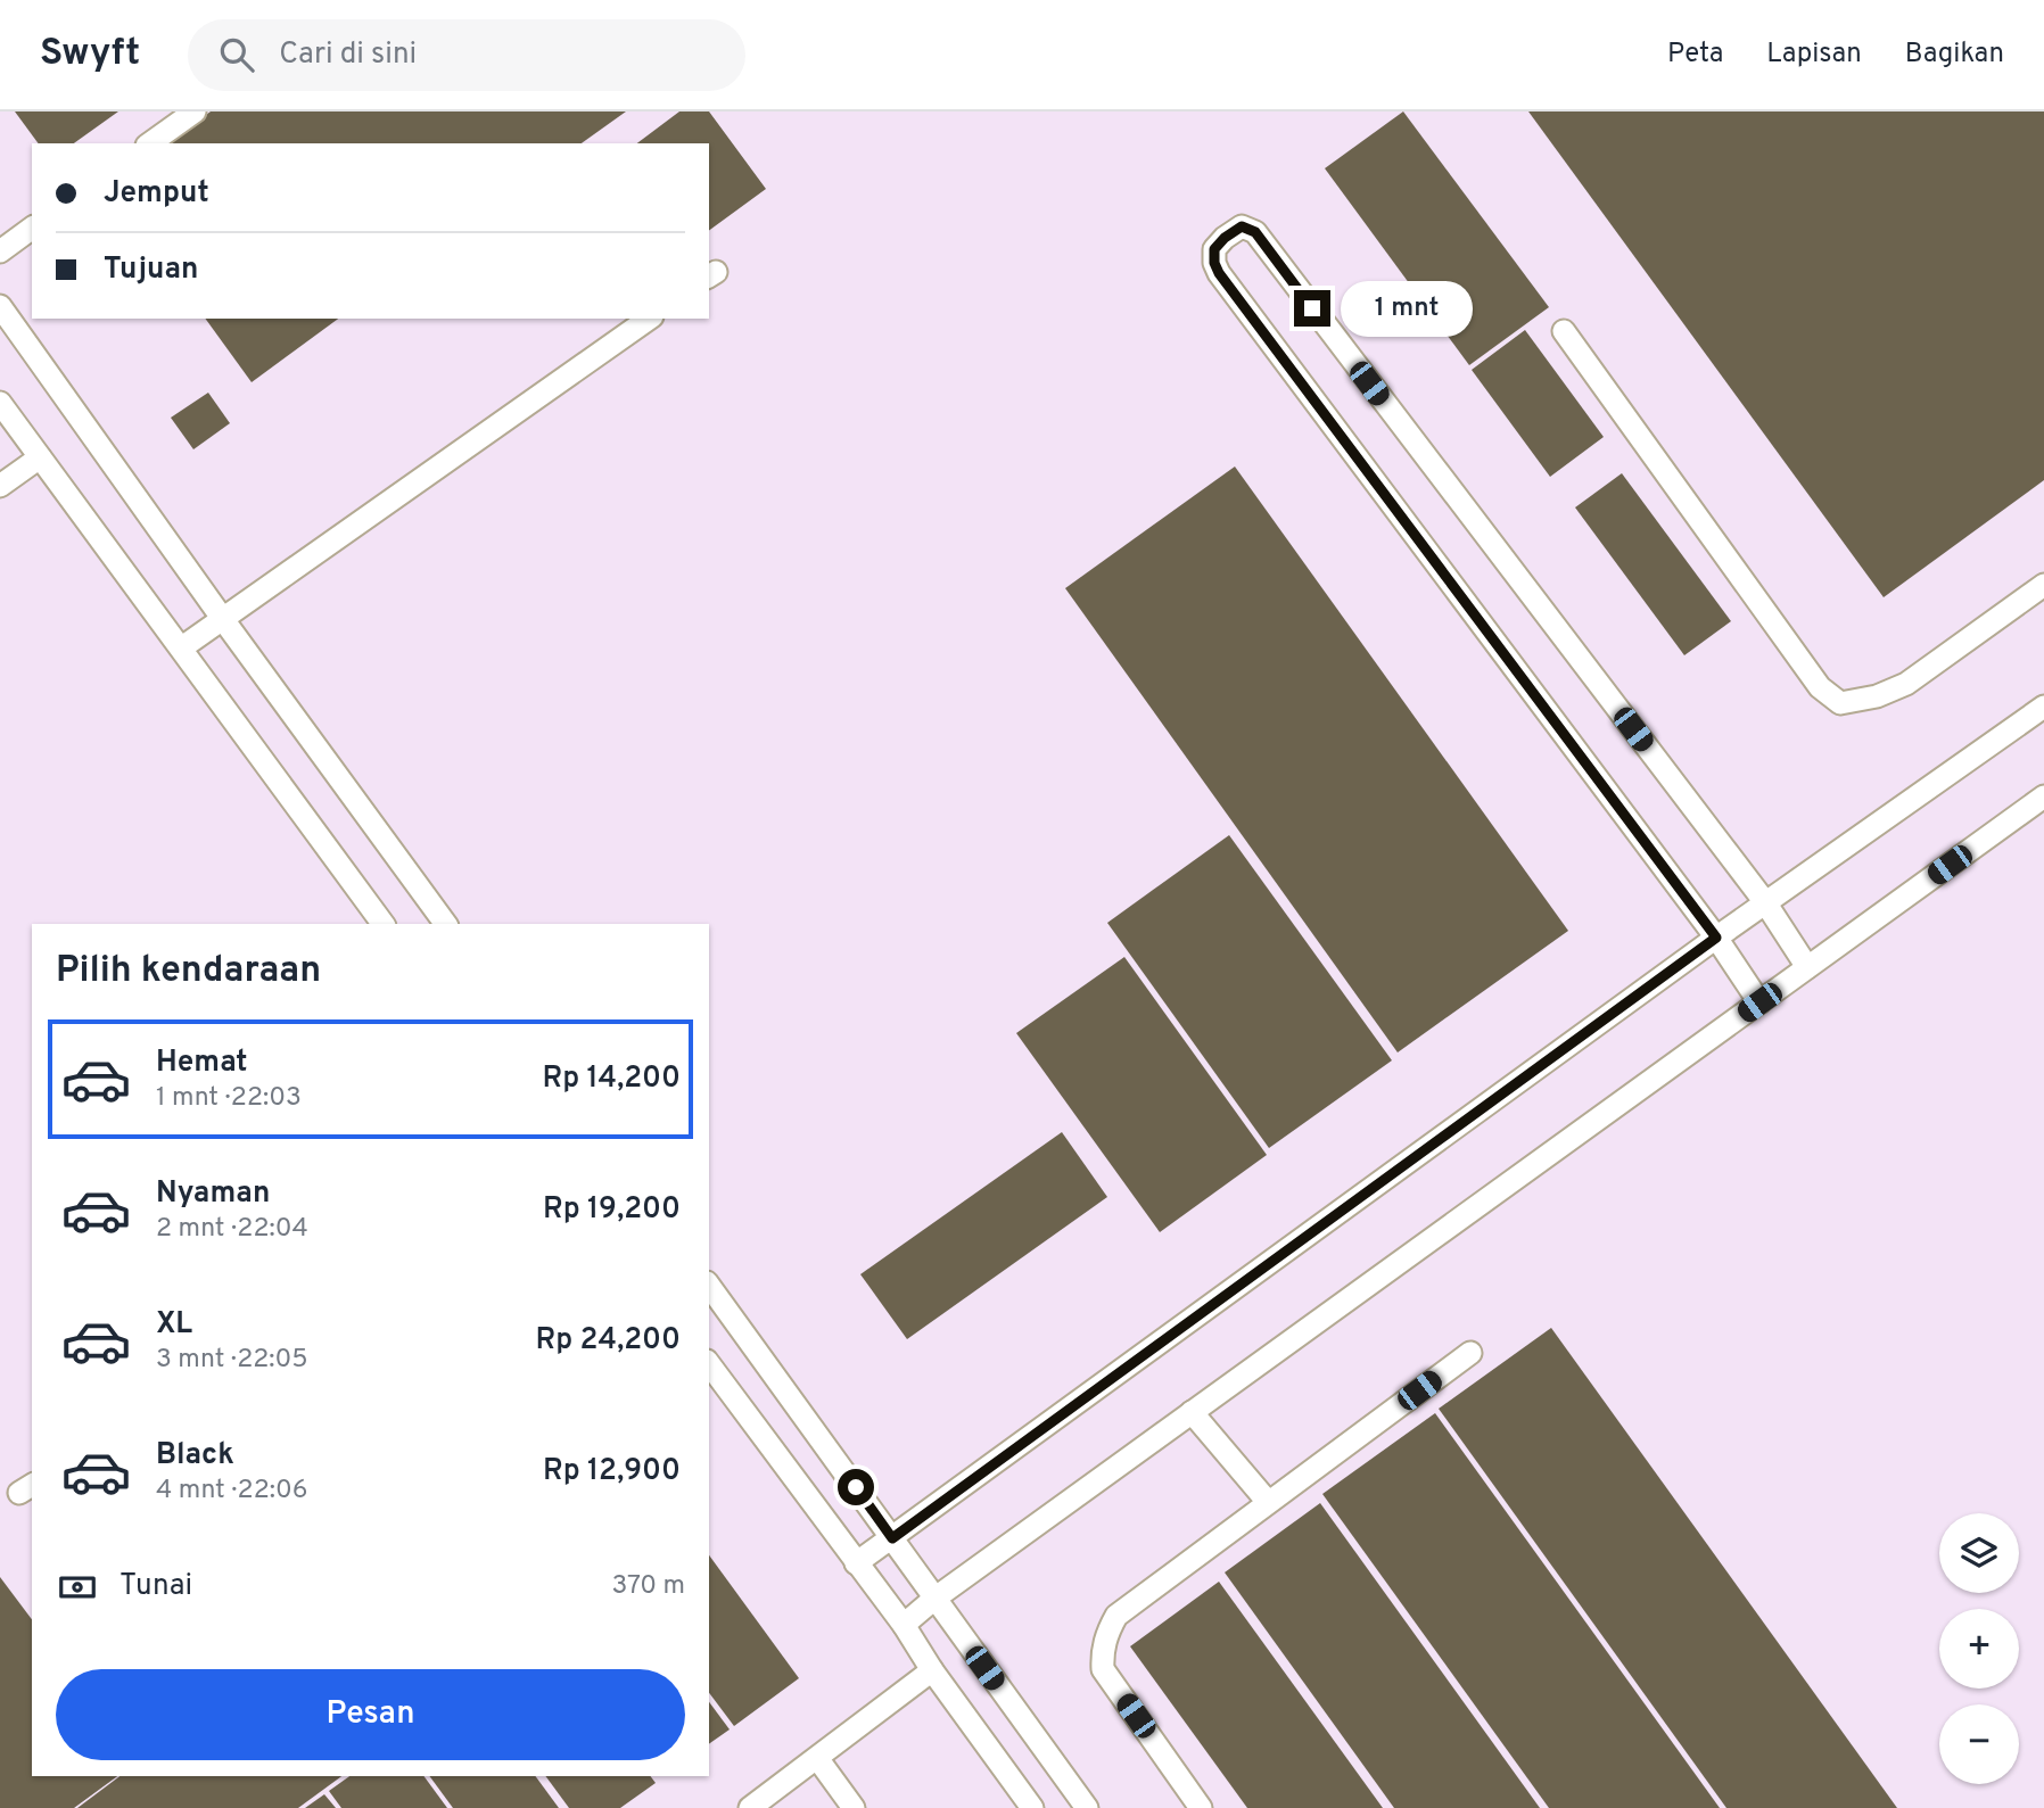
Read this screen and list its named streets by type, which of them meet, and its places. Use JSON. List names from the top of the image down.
{
  "page": {
    "header": "Swyft",
    "search": "Cari di sini",
    "nav": ["Peta", "Lapisan", "Bagikan"],
    "banner": ["Jemput", "Tujuan"],
    "bubble": "1 mnt",
    "heading": "Pilih kendaraan",
    "list": [
      {
        "name": "Hemat",
        "note": "1 mnt · 22:03",
        "value": "Rp 14,200"
      },
      {
        "name": "Nyaman",
        "note": "2 mnt · 22:04",
        "value": "Rp 19,200"
      },
      {
        "name": "XL",
        "note": "3 mnt · 22:05",
        "value": "Rp 24,200"
      },
      {
        "name": "Black",
        "note": "4 mnt · 22:06",
        "value": "Rp 12,900"
      }
    ],
    "map_buttons": ["+", "−"],
    "pay": ["Tunai", "370 m"],
    "buttons": "Pesan"
  }
}
